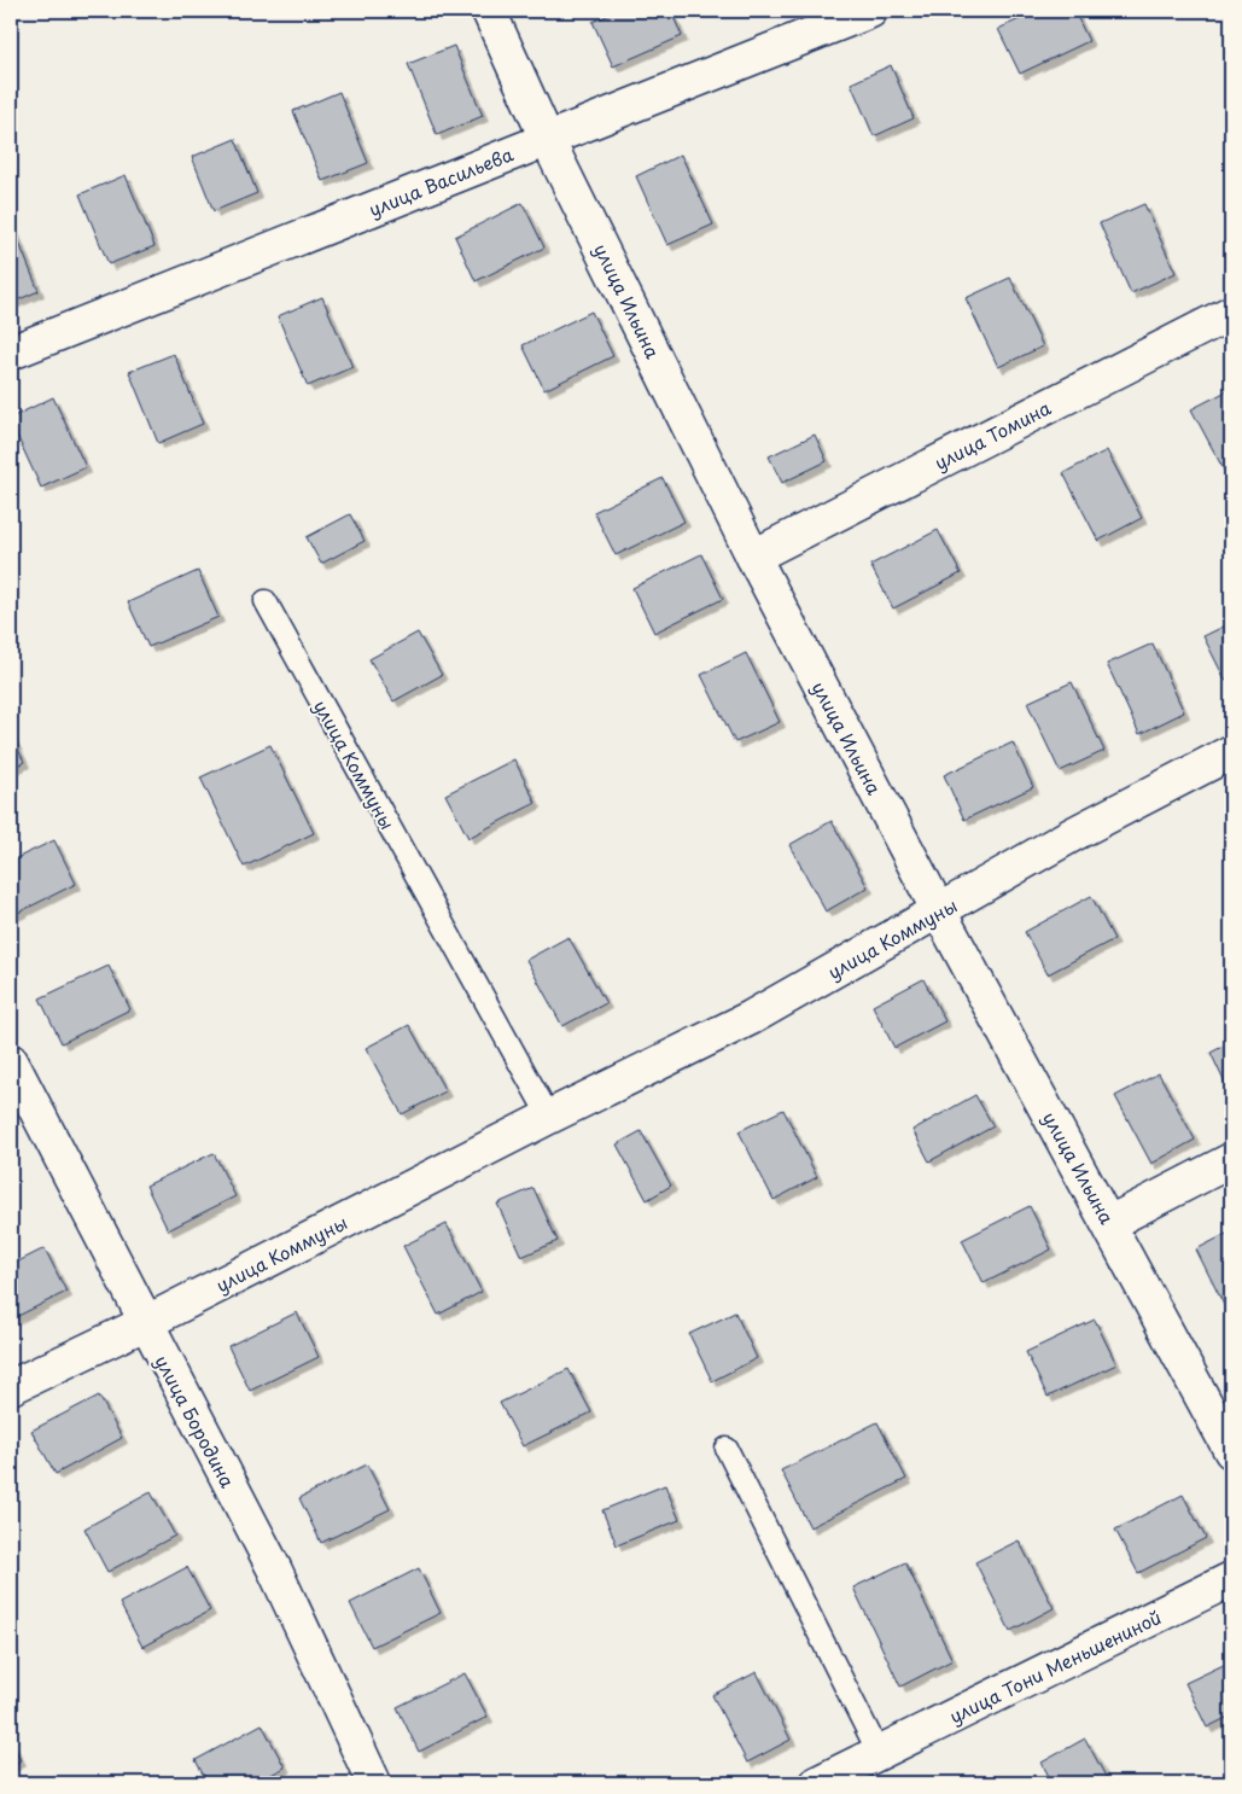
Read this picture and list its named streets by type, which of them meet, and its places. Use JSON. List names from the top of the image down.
{
  "streets": {
    "street": [
      "улица Васильева",
      "улица Ильина",
      "улица Томина",
      "улица Коммуны",
      "улица Бородина",
      "улица Тони Меньшениной"
    ]
  },
  "crossings": [
    ["улица Васильева", "улица Ильина"],
    ["улица Ильина", "улица Томина"],
    ["улица Ильина", "улица Коммуны"],
    ["улица Коммуны", "улица Бородина"]
  ]
}
